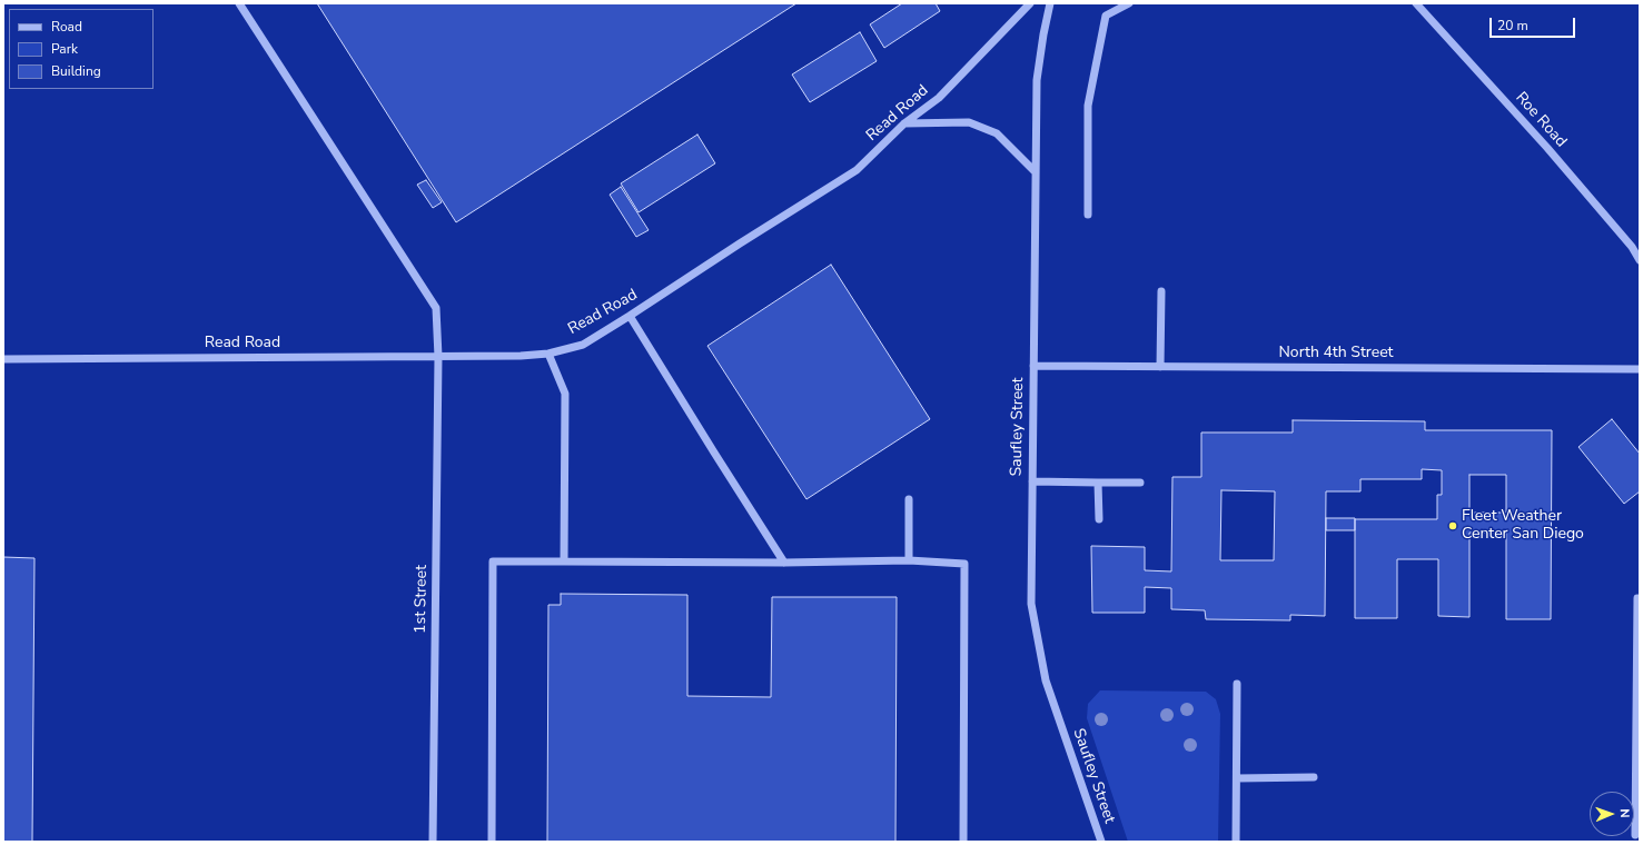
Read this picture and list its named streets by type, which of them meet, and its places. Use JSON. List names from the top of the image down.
{
  "streets": {
    "street": [
      "Read Road",
      "Roe Road",
      "North 4th Street",
      "Saufley Street",
      "1st Street"
    ]
  },
  "crossings": [
    ["Read Road", "1st Street"],
    ["North 4th Street", "Saufley Street"]
  ],
  "places": ["Fleet Weather Center San Diego"],
  "legend": ["Road", "Park", "Building"],
  "scale_bar": "20 m",
  "north": "right"
}
